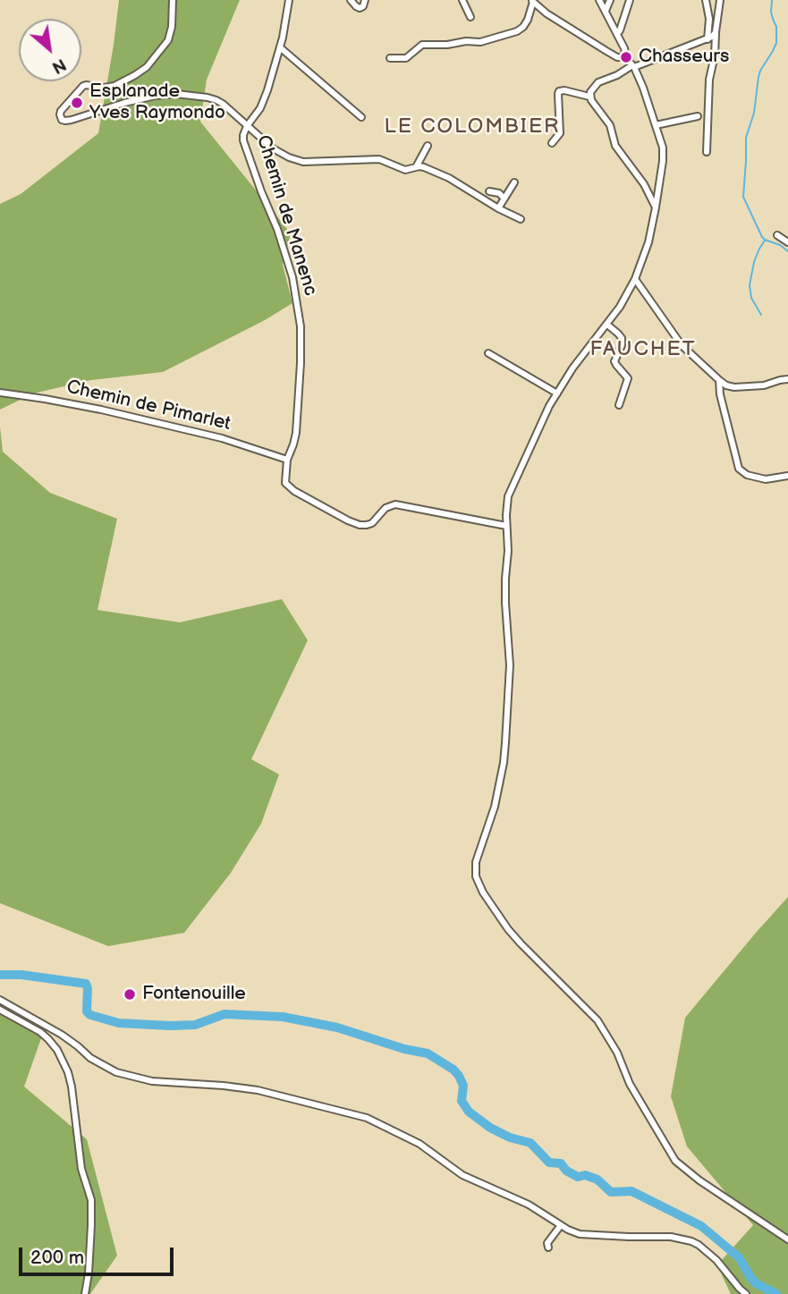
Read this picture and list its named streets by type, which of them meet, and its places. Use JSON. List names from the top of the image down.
{
  "streets": {
    "street": ["Chemin de Manenc", "Chemin de Pimarlet"]
  },
  "crossings": [
    ["Chemin de Manenc", "Chemin de Pimarlet"]
  ],
  "districts": ["LE COLOMBIER", "FAUCHET"],
  "places": ["Chasseurs", "Esplanade Yves Raymondo", "Fontenouille"],
  "scale_bar": "200 m",
  "north": "bottom right"
}
